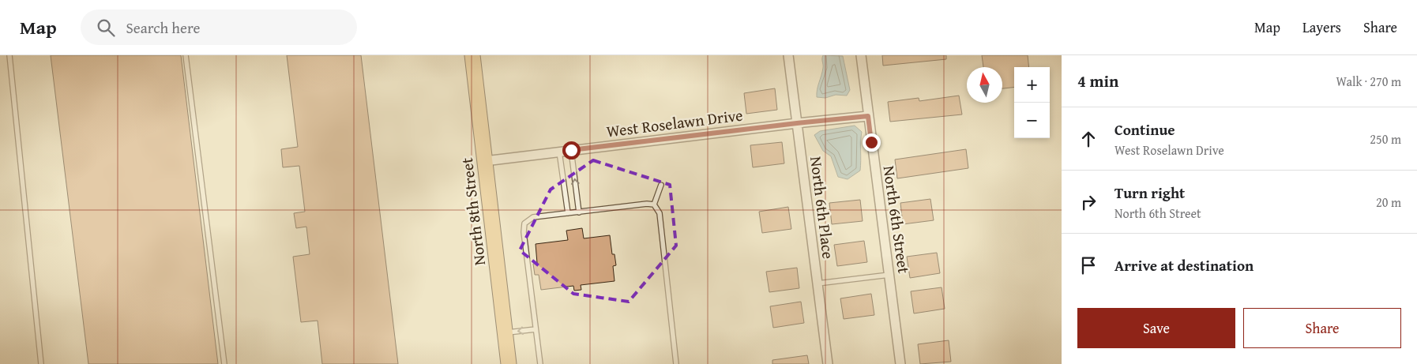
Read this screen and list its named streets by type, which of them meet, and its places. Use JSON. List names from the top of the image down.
{
  "streets": {
    "main road": ["North 8th Street"],
    "street": ["West Roselawn Drive", "North 6th Place", "North 6th Street"]
  },
  "crossings": [
    ["West Roselawn Drive", "North 6th Place"],
    ["West Roselawn Drive", "North 8th Street"],
    ["West Roselawn Drive", "North 6th Street"]
  ],
  "north": "top",
  "page": {
    "header": "Map",
    "search": "Search here",
    "nav": ["Map", "Layers", "Share"],
    "heading": ["4 min", "Walk · 270 m"],
    "map_buttons": ["+", "−"],
    "list": [
      ["Continue", "West Roselawn Drive", "250 m"],
      ["Turn right", "North 6th Street", "20 m"],
      "Arrive at destination"
    ],
    "buttons": ["Save", "Share"]
  }
}
